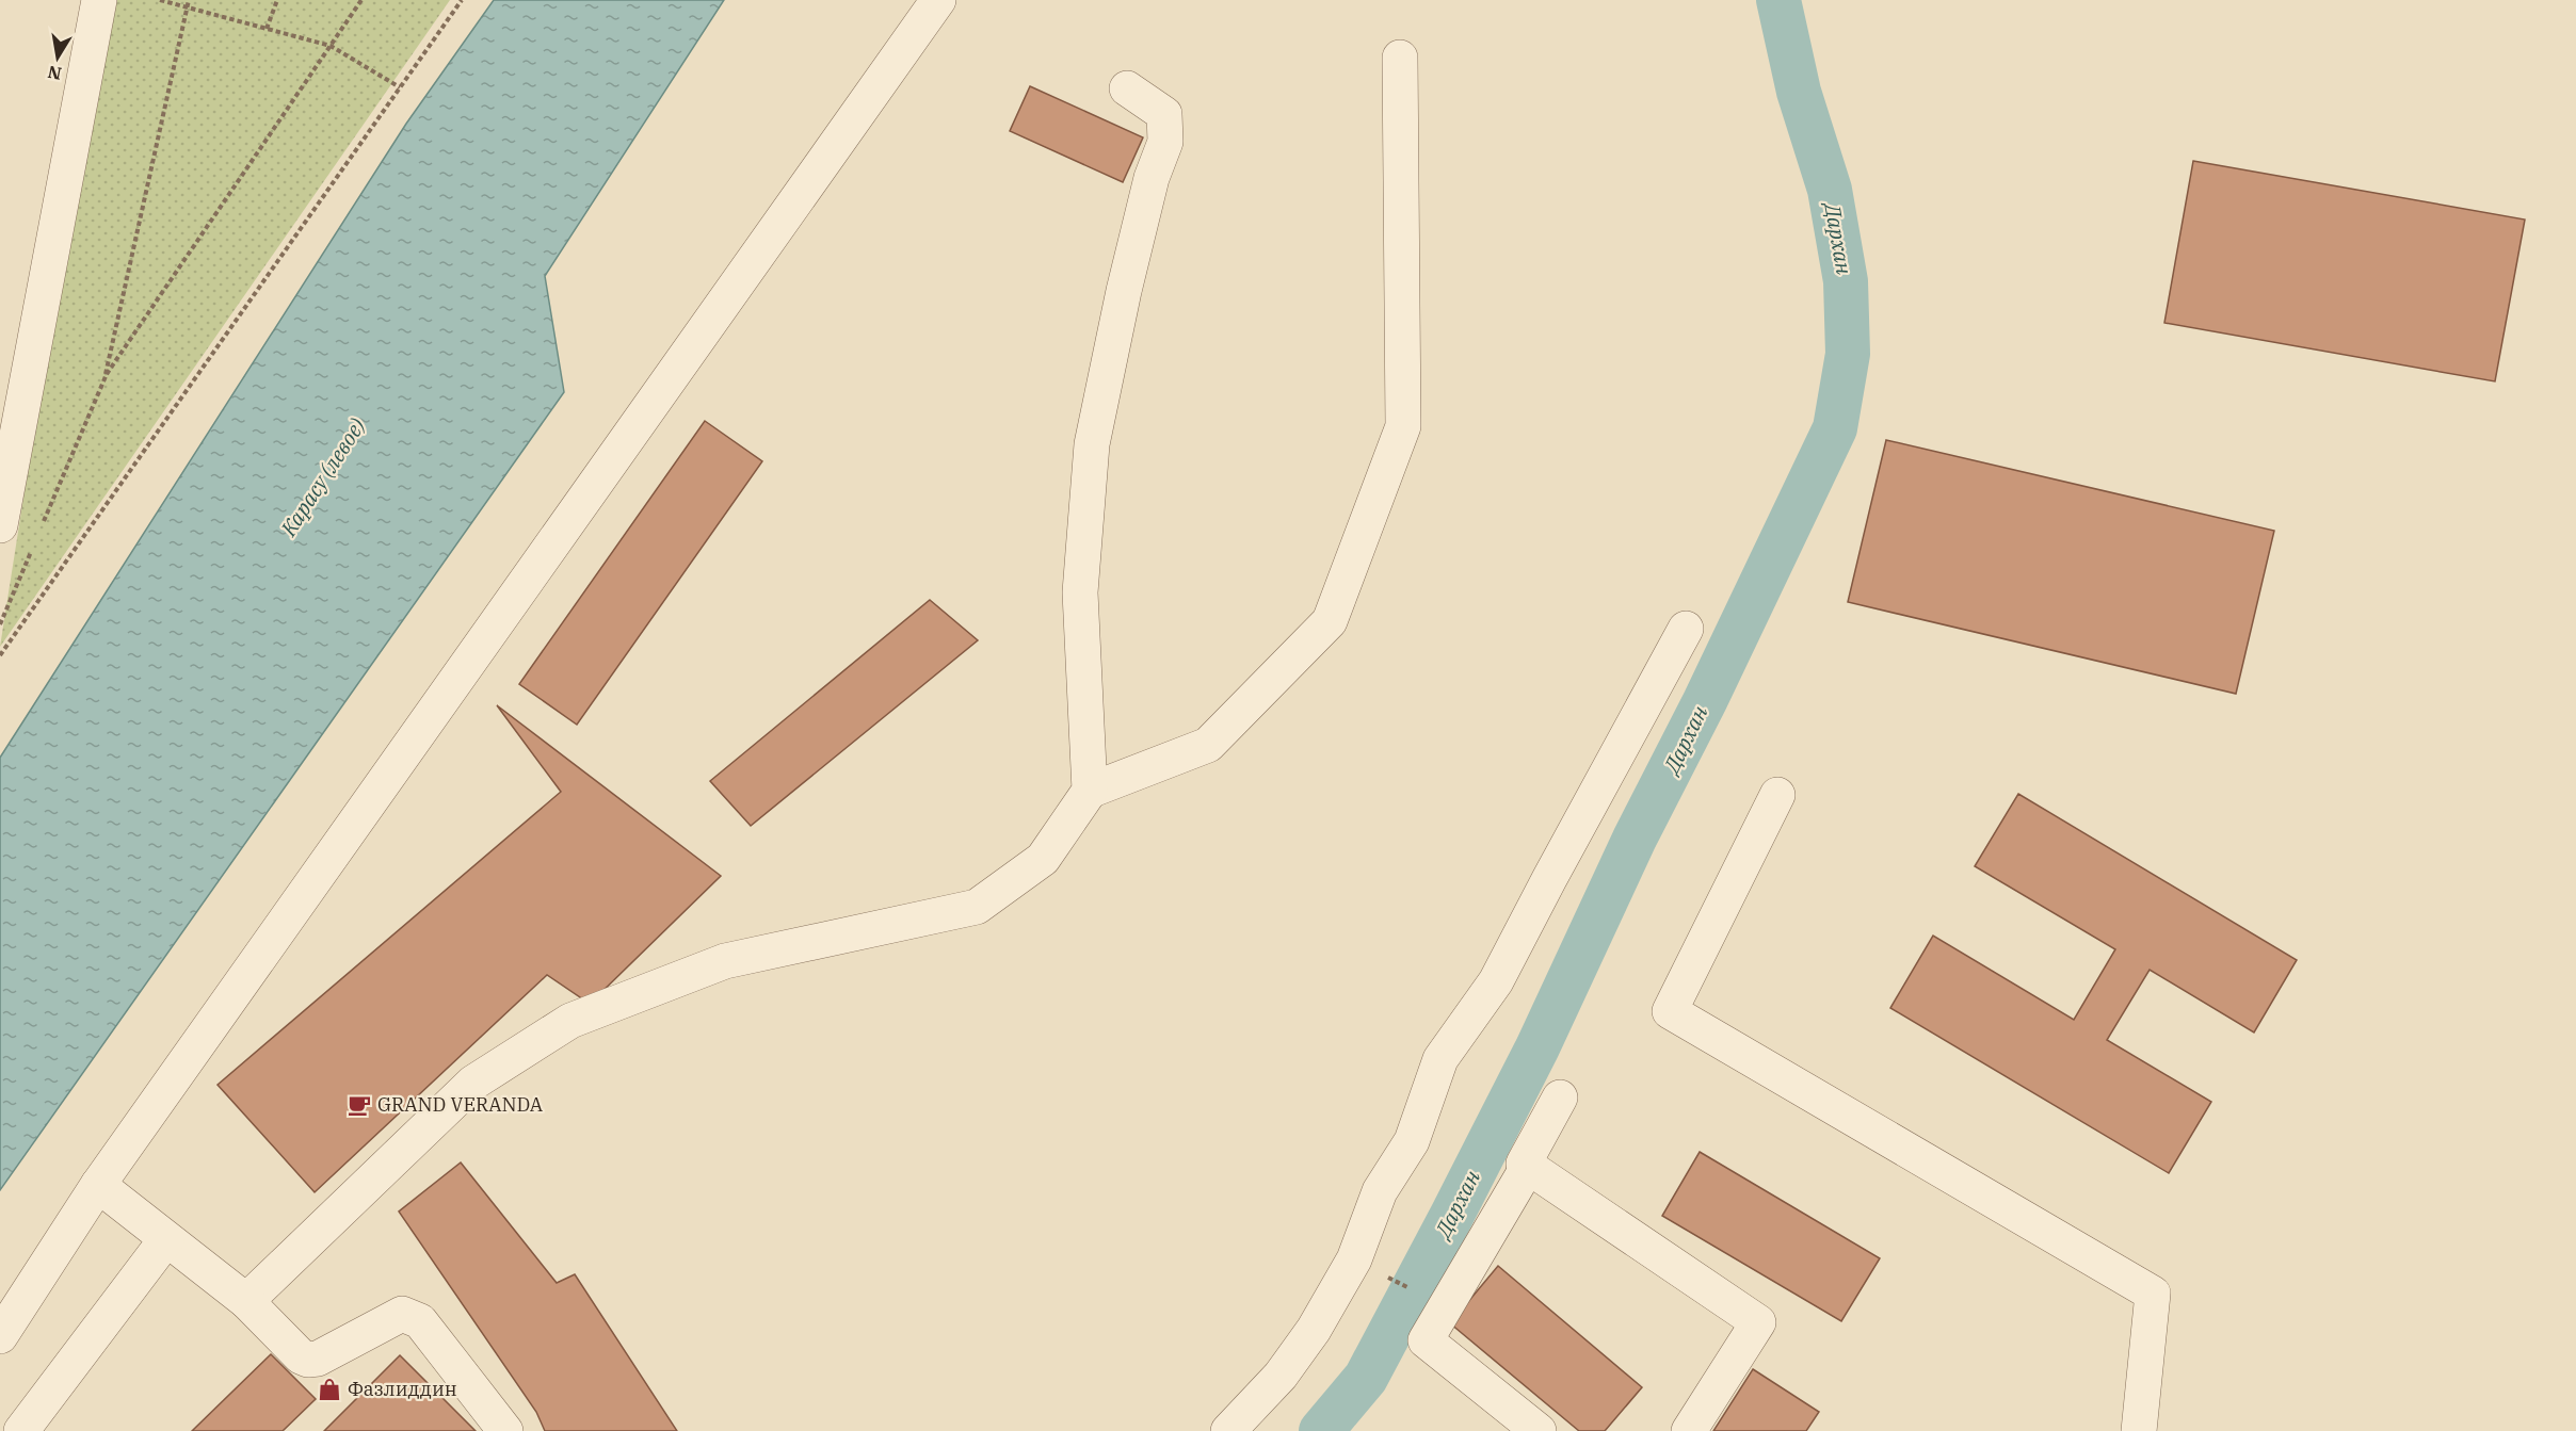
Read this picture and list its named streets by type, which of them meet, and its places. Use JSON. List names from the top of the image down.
{
  "water": ["Дархан", "Карасу (левое)"],
  "places": {
    "cafe": ["GRAND VERANDA"],
    "shop": ["Фазлиддин"]
  },
  "north": "bottom"
}
